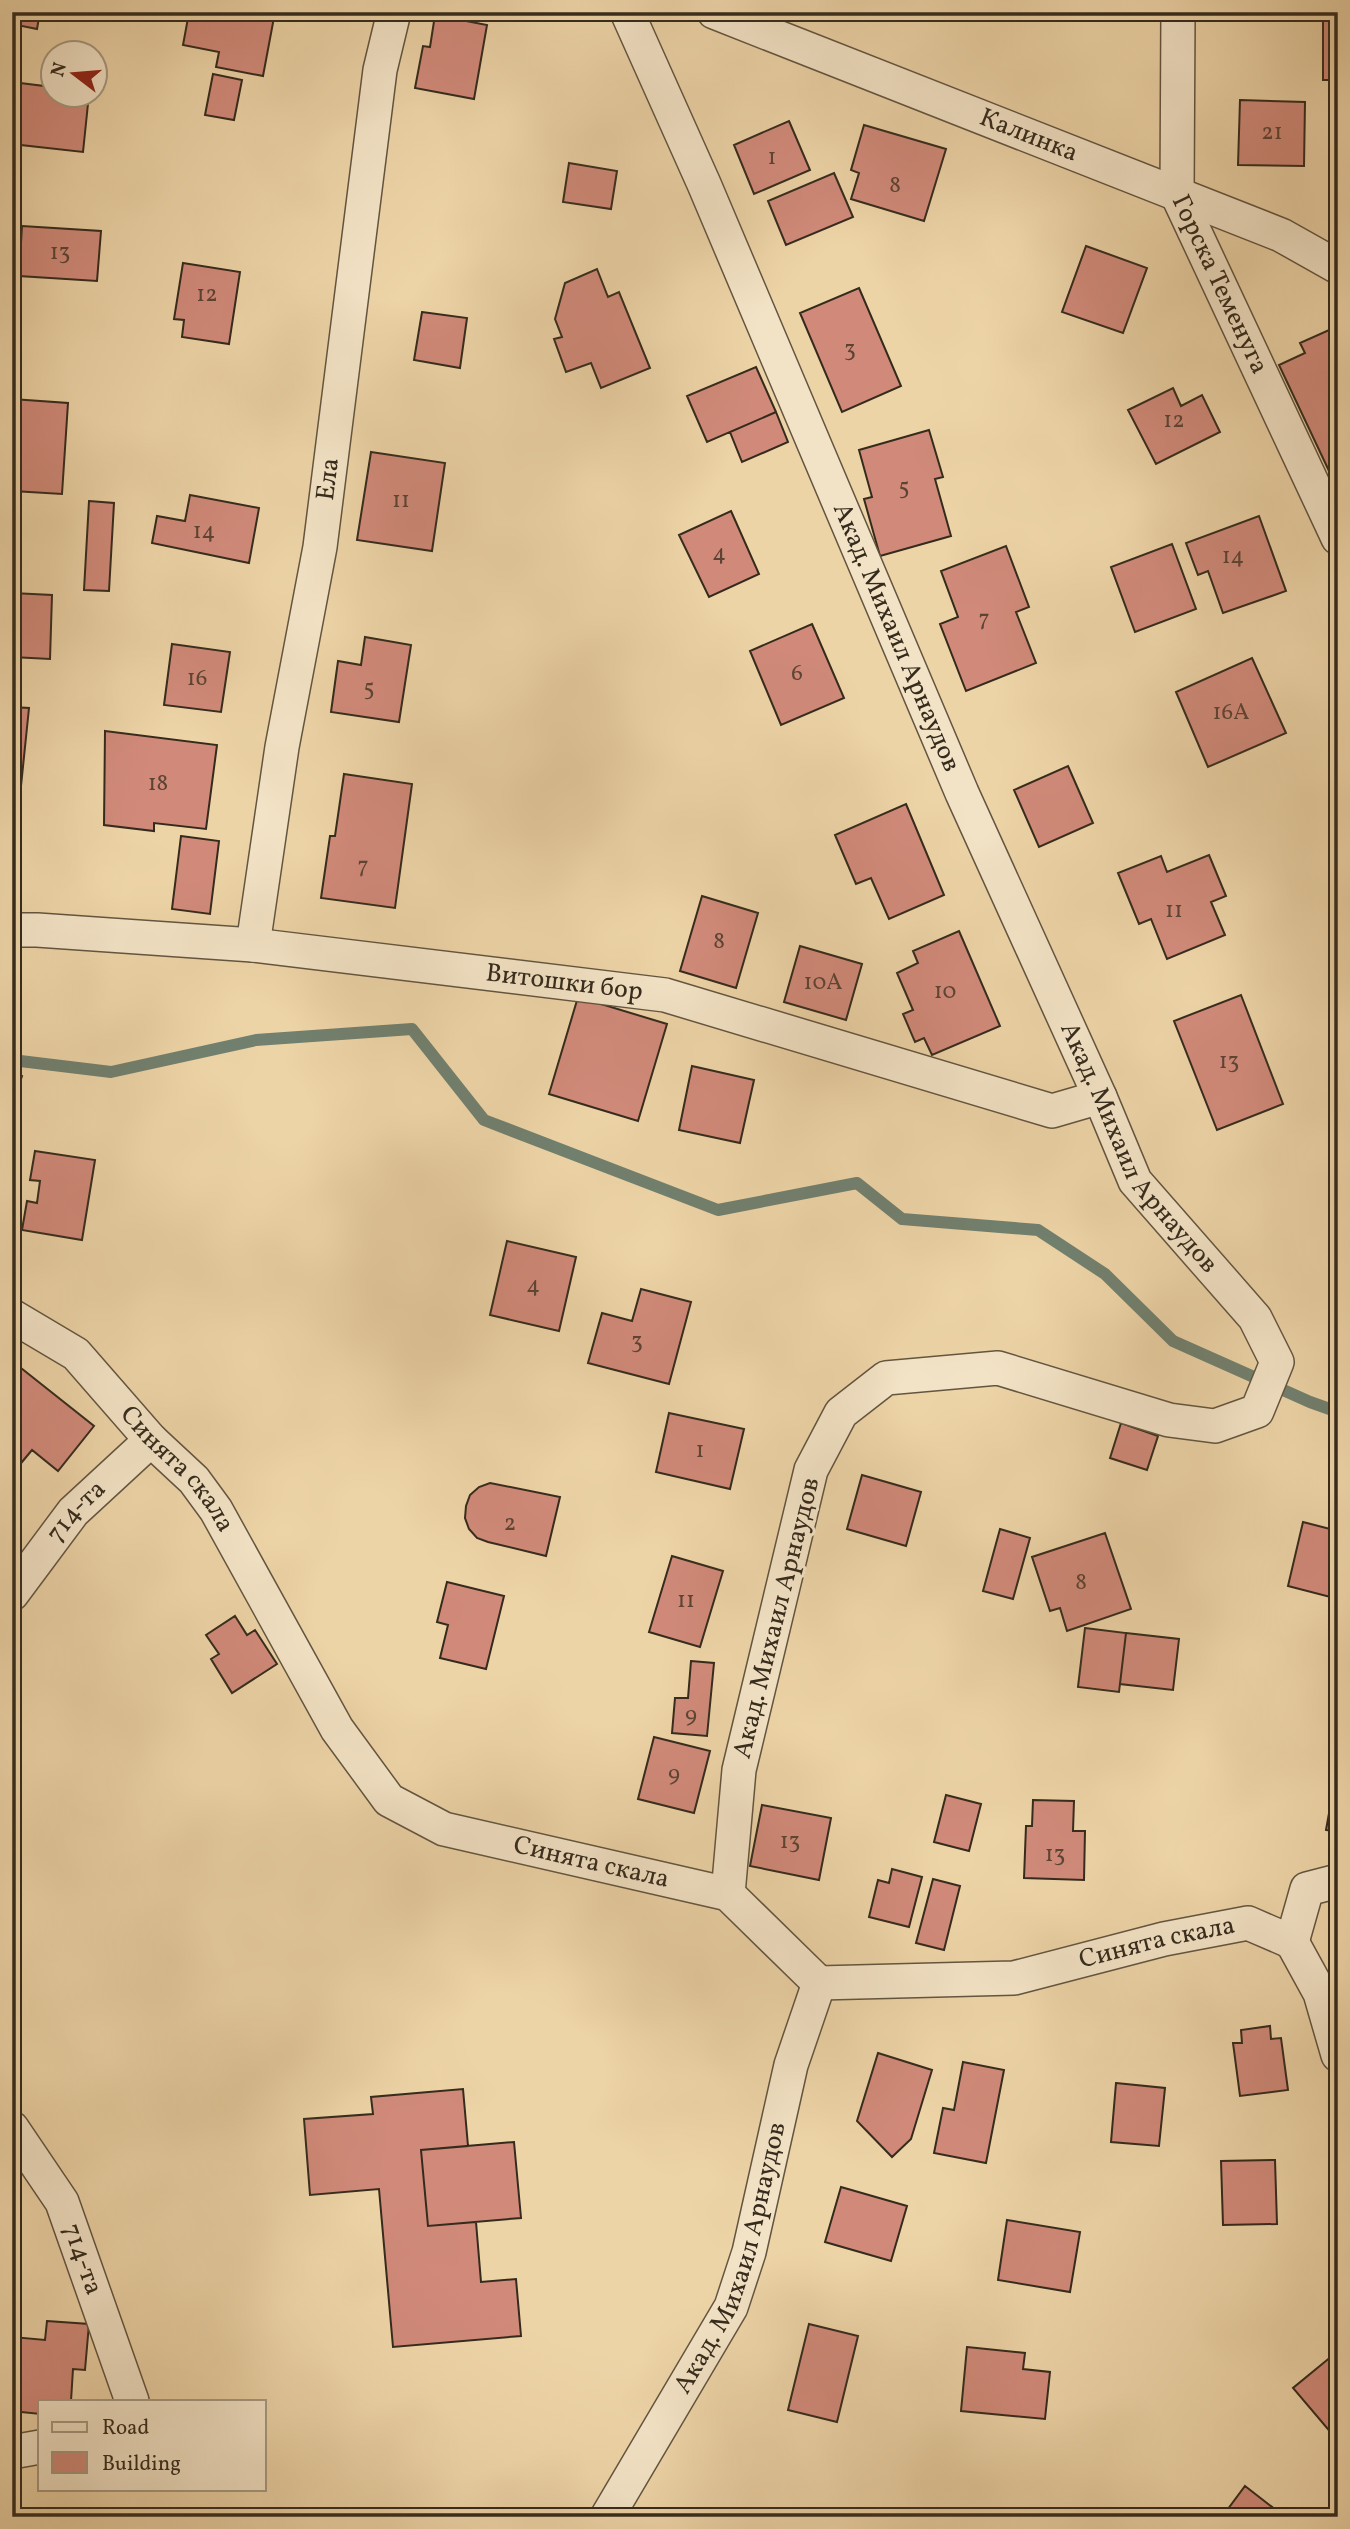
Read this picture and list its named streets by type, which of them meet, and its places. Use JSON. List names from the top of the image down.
{
  "streets": {
    "street": [
      "Калинка",
      "Горска Теменуга",
      "Ела",
      "Акад. Михаил Арнаудов",
      "Витошки бор",
      "Синята скала",
      "714-та"
    ]
  },
  "crossings": [
    ["Калинка", "Горска Теменуга"],
    ["Ела", "Витошки бор"],
    ["Акад. Михаил Арнаудов", "Витошки бор"],
    ["Акад. Михаил Арнаудов", "Синята скала"],
    ["Синята скала", "714-та"]
  ],
  "house_numbers": [
    "21",
    "1",
    "8",
    "13",
    "12",
    "3",
    "12",
    "5",
    "11",
    "14",
    "4",
    "14",
    "7",
    "6",
    "16",
    "5",
    "16А",
    "18",
    "7",
    "11",
    "8",
    "10А",
    "10",
    "13",
    "4",
    "3",
    "1",
    "2",
    "8",
    "11",
    "9",
    "9",
    "13",
    "13"
  ],
  "legend": ["Road", "Building"],
  "north": "left"
}
